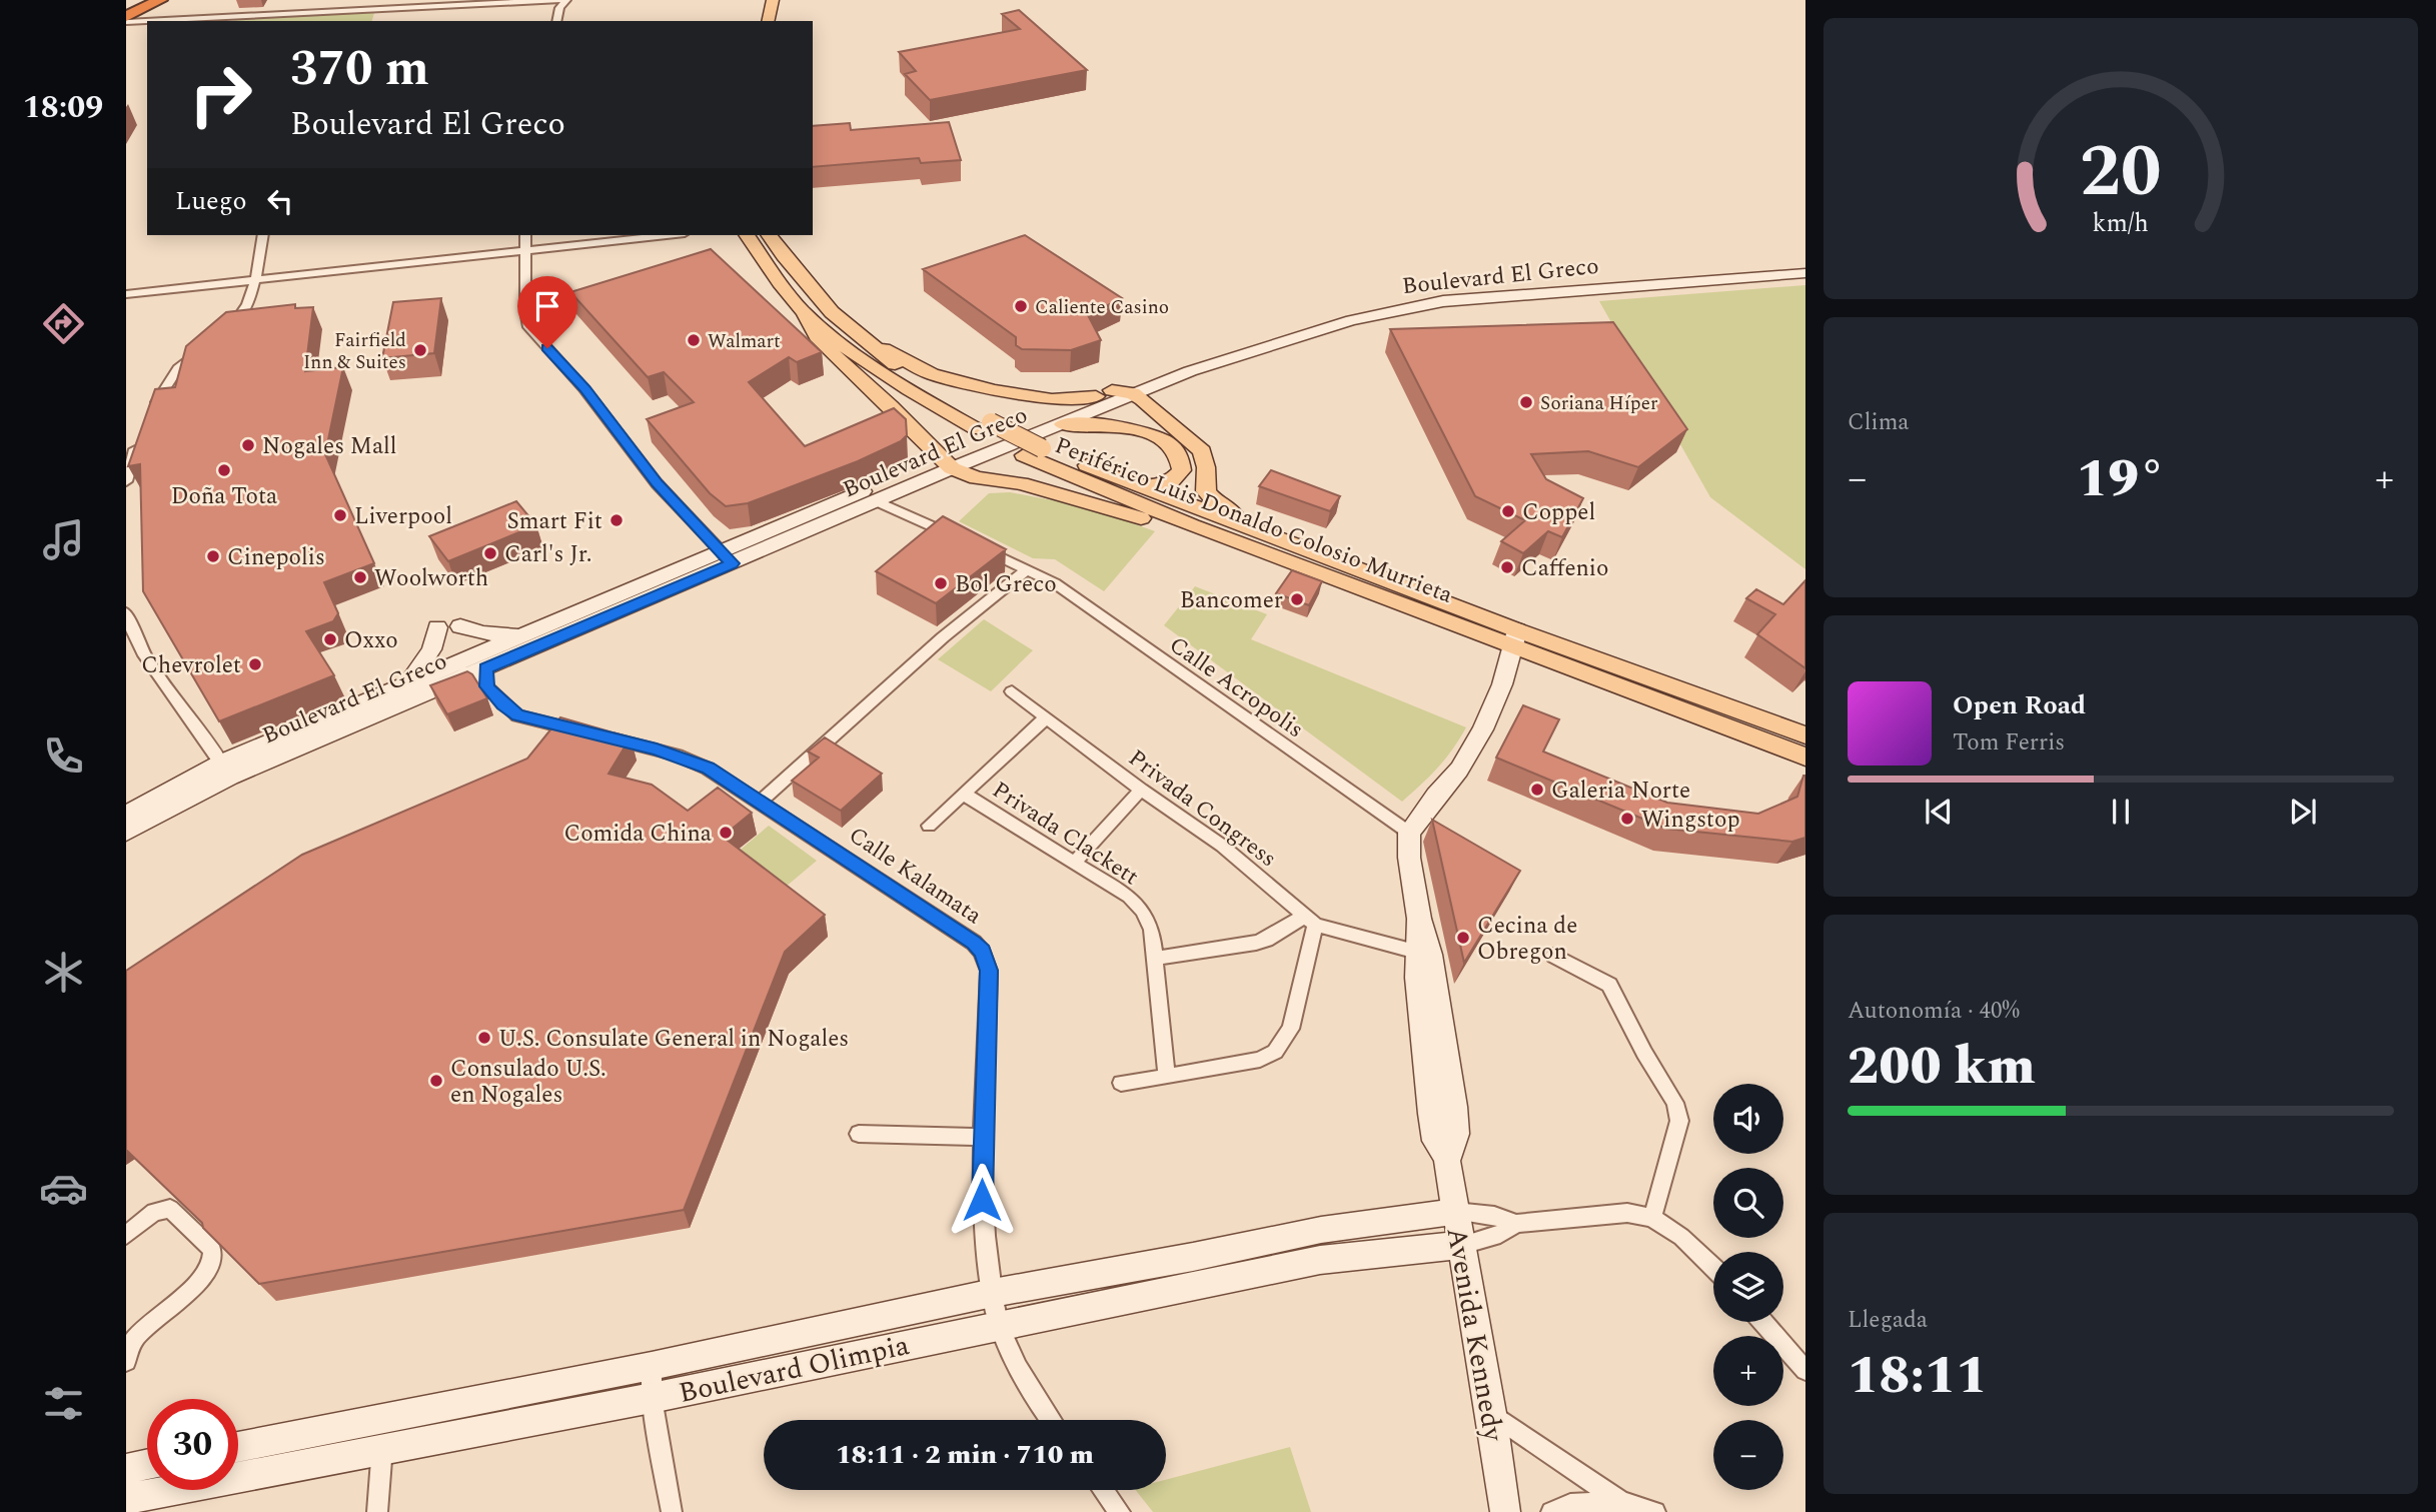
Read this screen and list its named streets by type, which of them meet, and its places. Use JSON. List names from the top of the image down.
{
  "streets": {
    "main road": [
      "Boulevard El Greco",
      "Periférico Luis Donaldo Colosio Murrieta",
      "Avenida Kennedy",
      "Boulevard Olimpia"
    ],
    "street": [
      "Calle Acropolis",
      "Privada Congress",
      "Privada Clackett",
      "Calle Kalamata"
    ]
  },
  "crossings": [
    ["Boulevard El Greco", "Calle Kalamata"],
    ["Calle Acropolis", "Avenida Kennedy"],
    ["Privada Congress", "Avenida Kennedy"],
    ["Calle Kalamata", "Boulevard Olimpia"],
    ["Avenida Kennedy", "Boulevard Olimpia"]
  ],
  "places": [
    "Caliente Casino",
    "Walmart",
    "Fairfield Inn & Suites",
    "Soriana Híper",
    "Nogales Mall",
    "Doña Tota",
    "Coppel",
    "Liverpool",
    "Smart Fit",
    "Carl's Jr.",
    "Cinepolis",
    "Caffenio",
    "Woolworth",
    "Bol Greco",
    "Bancomer",
    "Oxxo",
    "Chevrolet",
    "Galeria Norte",
    "Wingstop",
    "Comida China",
    "Cecina de Obregon",
    "U.S. Consulate General in Nogales",
    "Consulado U.S. en Nogales"
  ],
  "page": {
    "tabs": "18:09",
    "turn": ["370 m", "Boulevard El Greco"],
    "then": "Luego",
    "tile": [
      "Clima",
      ["Autonomía · 40%", "200 km"],
      ["Llegada", "18:11"]
    ],
    "heat": ["−", "19°", "+"],
    "song": ["Open Road", "Tom Ferris"],
    "map_buttons": ["+", "−"],
    "limit": "30",
    "trip": "18:11 · 2 min · 710 m",
    "gauge": ["20", "km/h"]
  }
}
